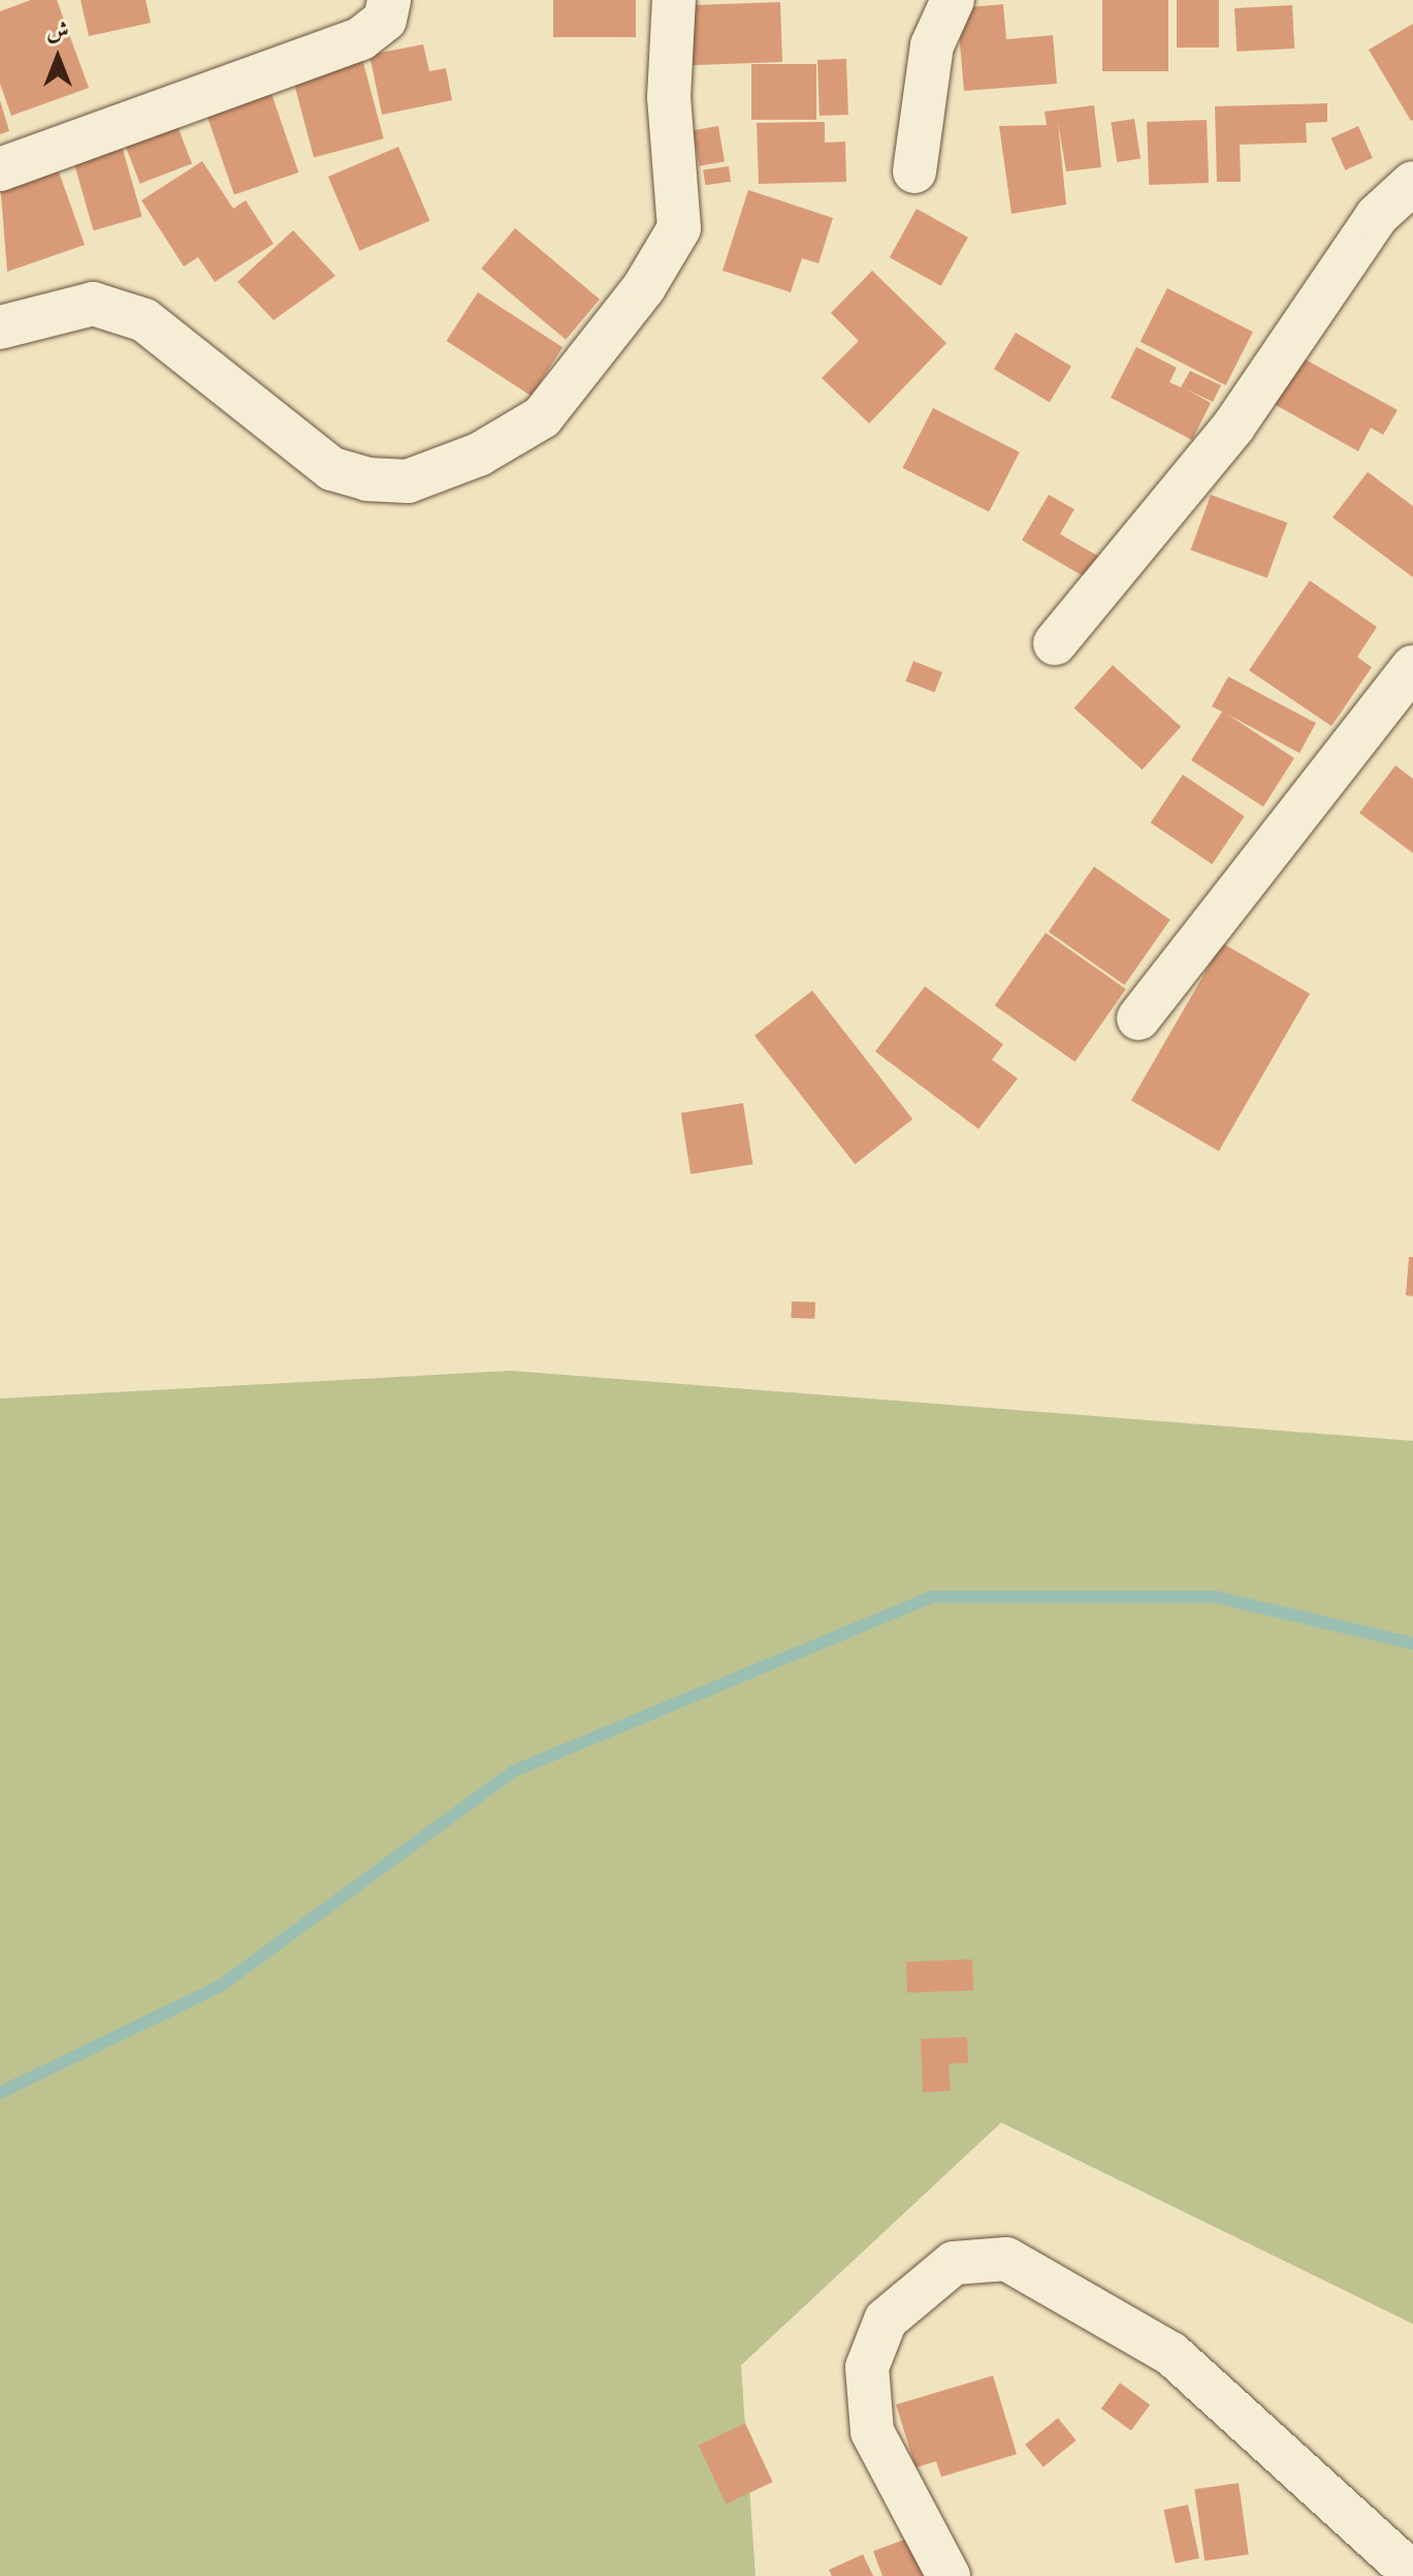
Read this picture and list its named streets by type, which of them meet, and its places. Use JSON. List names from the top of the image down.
{
  "north": "top"
}
